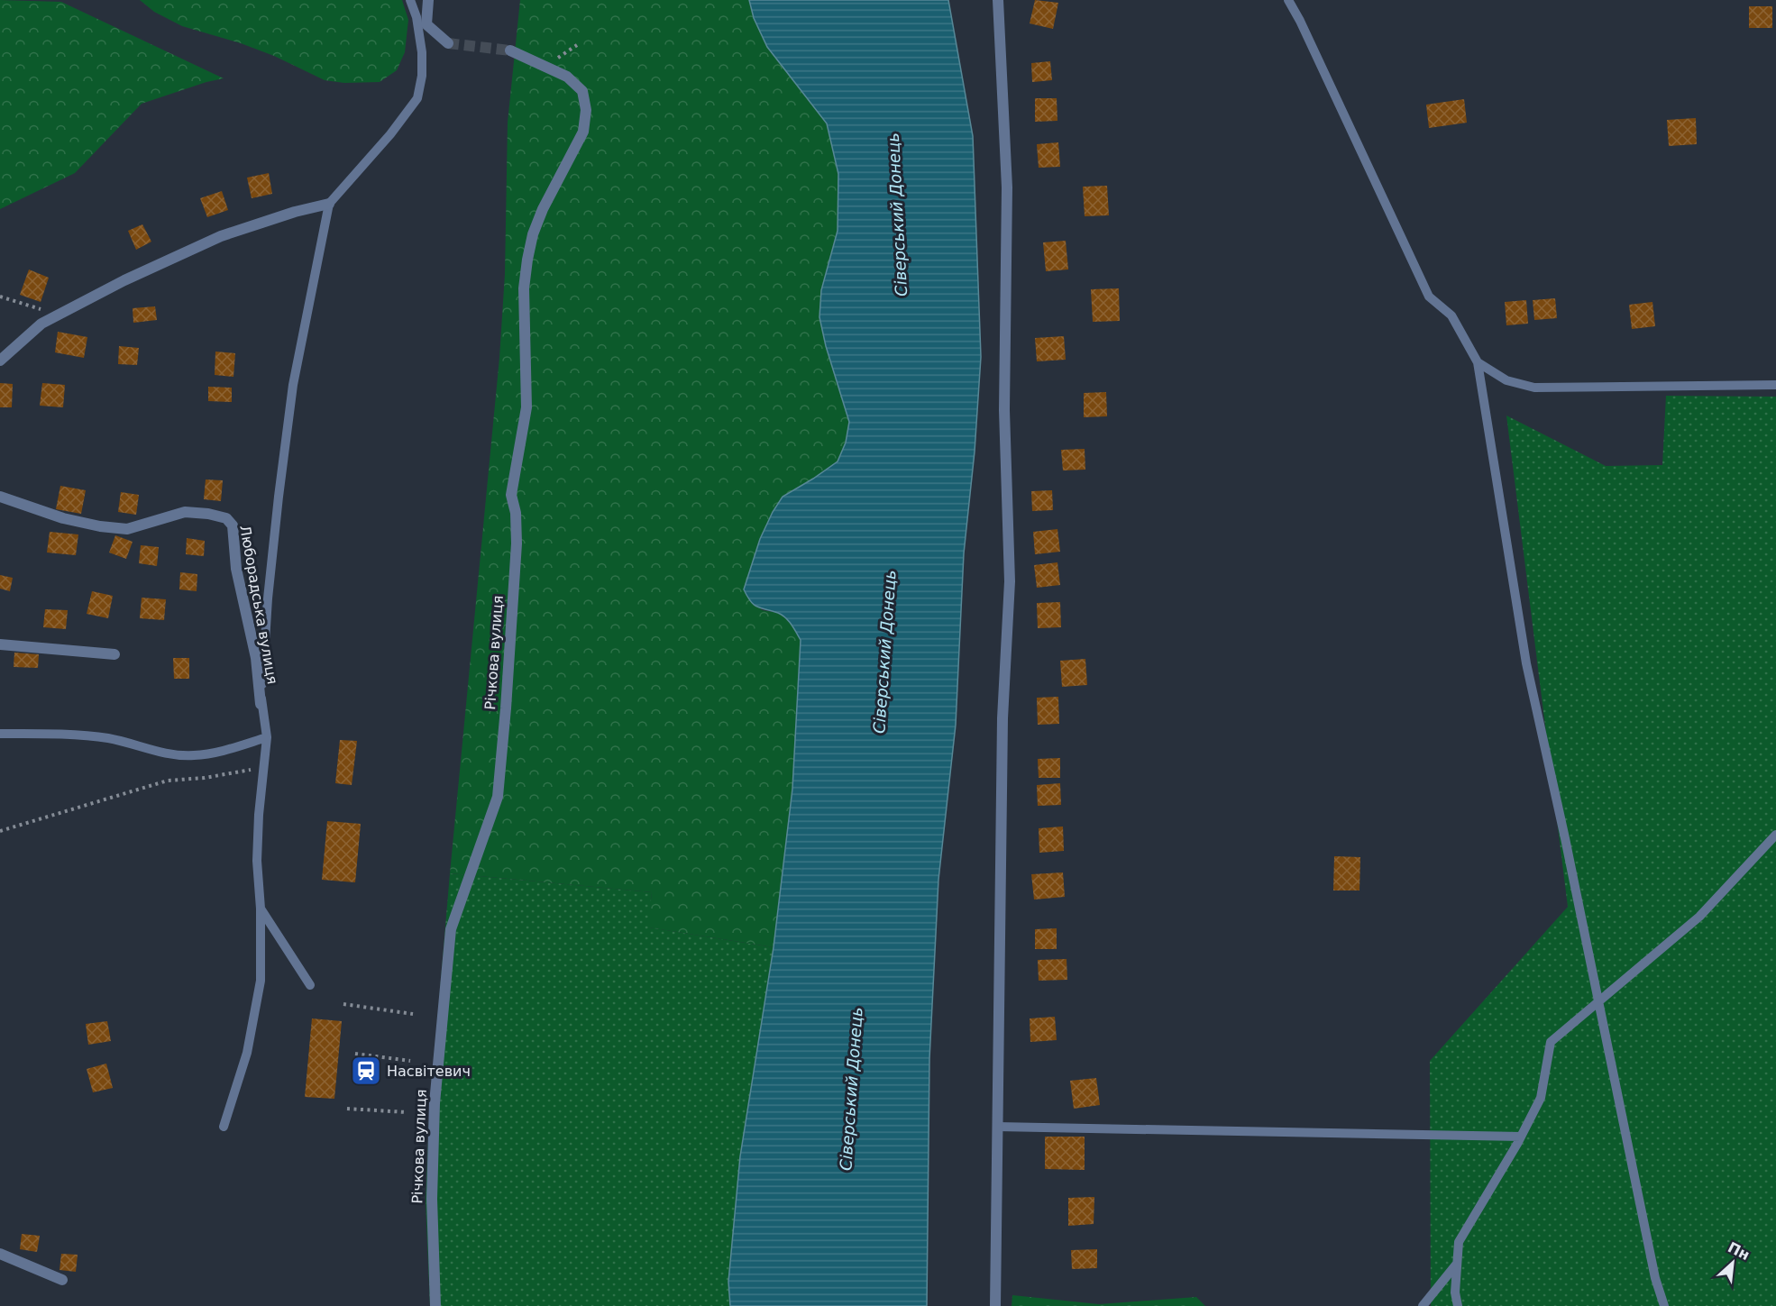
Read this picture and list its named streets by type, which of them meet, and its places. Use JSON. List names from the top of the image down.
{
  "streets": {
    "street": ["Люборадська вулиця", "Річкова вулиця"]
  },
  "water": ["Сіверський Донець"],
  "places": {
    "station": ["Насвітевич"]
  },
  "north": "top right"
}
